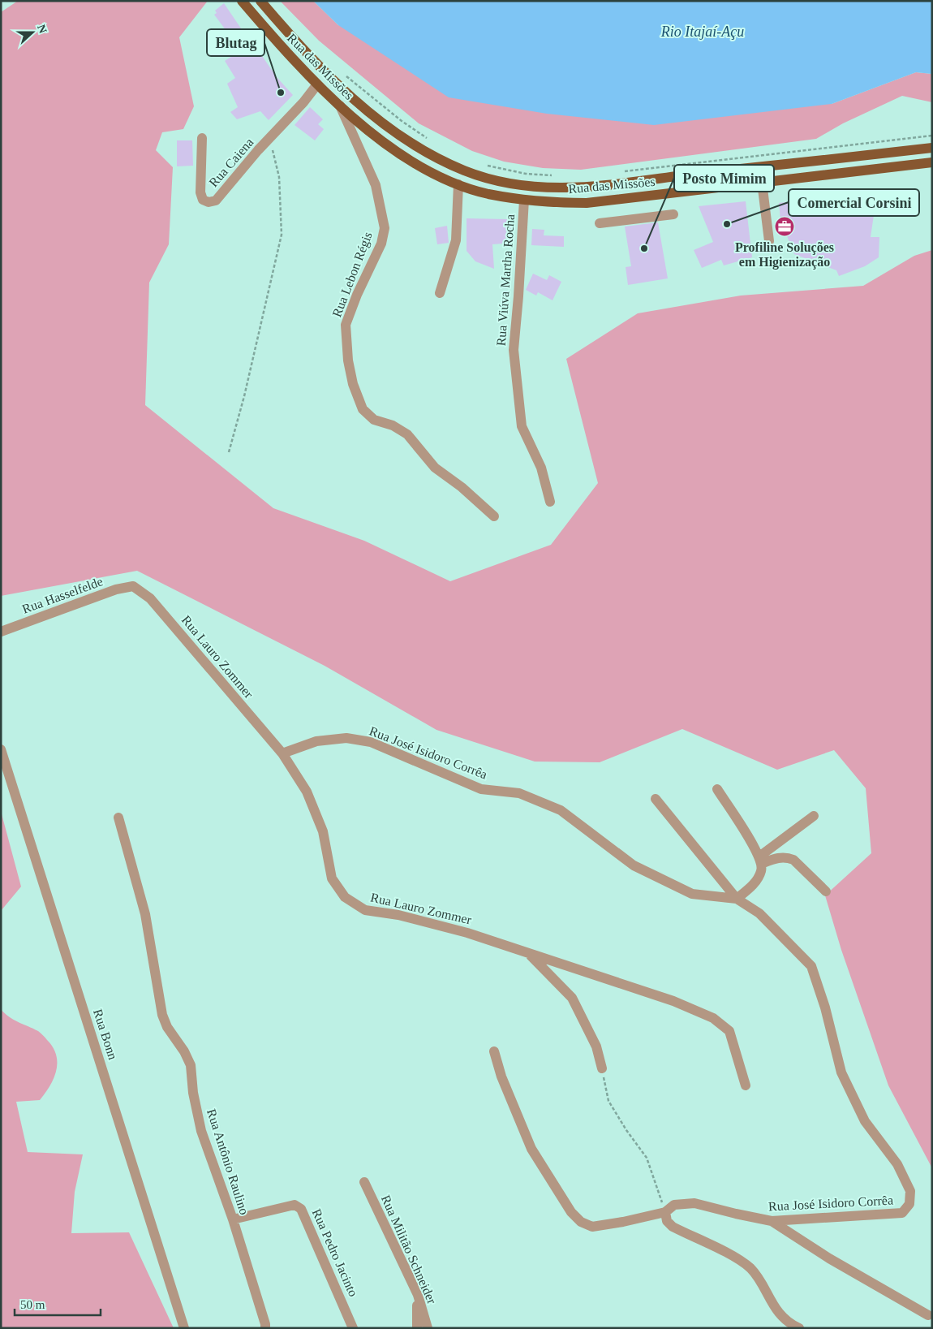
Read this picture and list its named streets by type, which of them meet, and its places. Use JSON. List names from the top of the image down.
{
  "streets": {
    "main road": ["Rua das Missões"],
    "street": [
      "Rua Caiena",
      "Rua Lebon Régis",
      "Rua Viúva Martha Rocha",
      "Rua Hasselfelde",
      "Rua Lauro Zommer",
      "Rua José Isidoro Corrêa",
      "Rua Bonn",
      "Rua Antônio Raulino",
      "Rua Militão Schneider",
      "Rua Pedro Jacinto"
    ]
  },
  "crossings": [
    ["Rua das Missões", "Rua Caiena"],
    ["Rua das Missões", "Rua Lebon Régis"],
    ["Rua das Missões", "Rua Viúva Martha Rocha"],
    ["Rua Hasselfelde", "Rua Lauro Zommer"],
    ["Rua Lauro Zommer", "Rua José Isidoro Corrêa"],
    ["Rua Antônio Raulino", "Rua Pedro Jacinto"]
  ],
  "water": ["Rio Itajaí-Açu"],
  "places": {
    "other": ["Blutag", "Comercial Corsini", "Posto Mimim"],
    "office": ["Profiline Soluções em Higienização"]
  },
  "scale_bar": "50 m",
  "north": "right"
}
